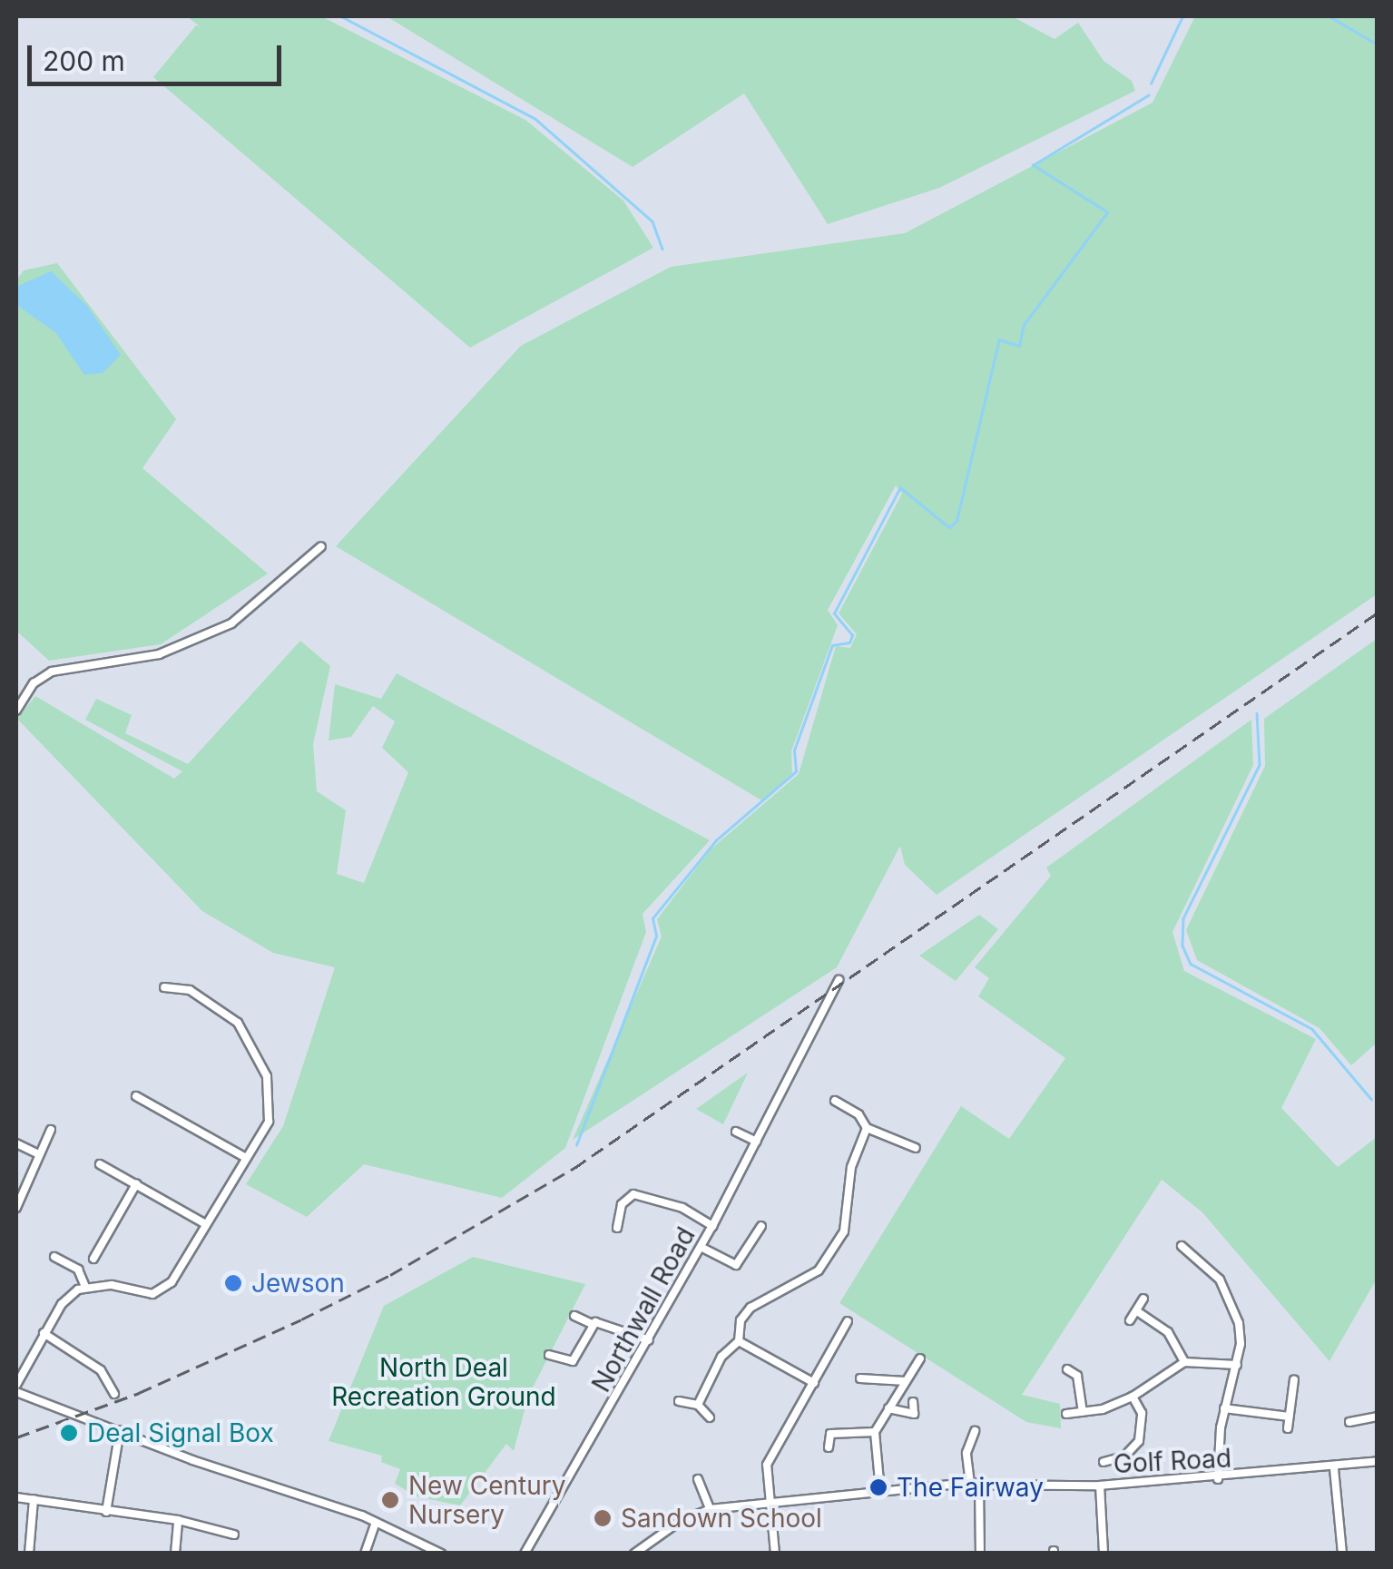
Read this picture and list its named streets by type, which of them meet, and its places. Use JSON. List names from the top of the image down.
{
  "streets": {
    "street": ["Northwall Road", "Golf Road"]
  },
  "parks": ["North Deal Recreation Ground"],
  "places": [
    "Jewson",
    "Deal Signal Box",
    "The Fairway",
    "New Century Nursery",
    "Sandown School"
  ],
  "scale_bar": "200 m"
}
